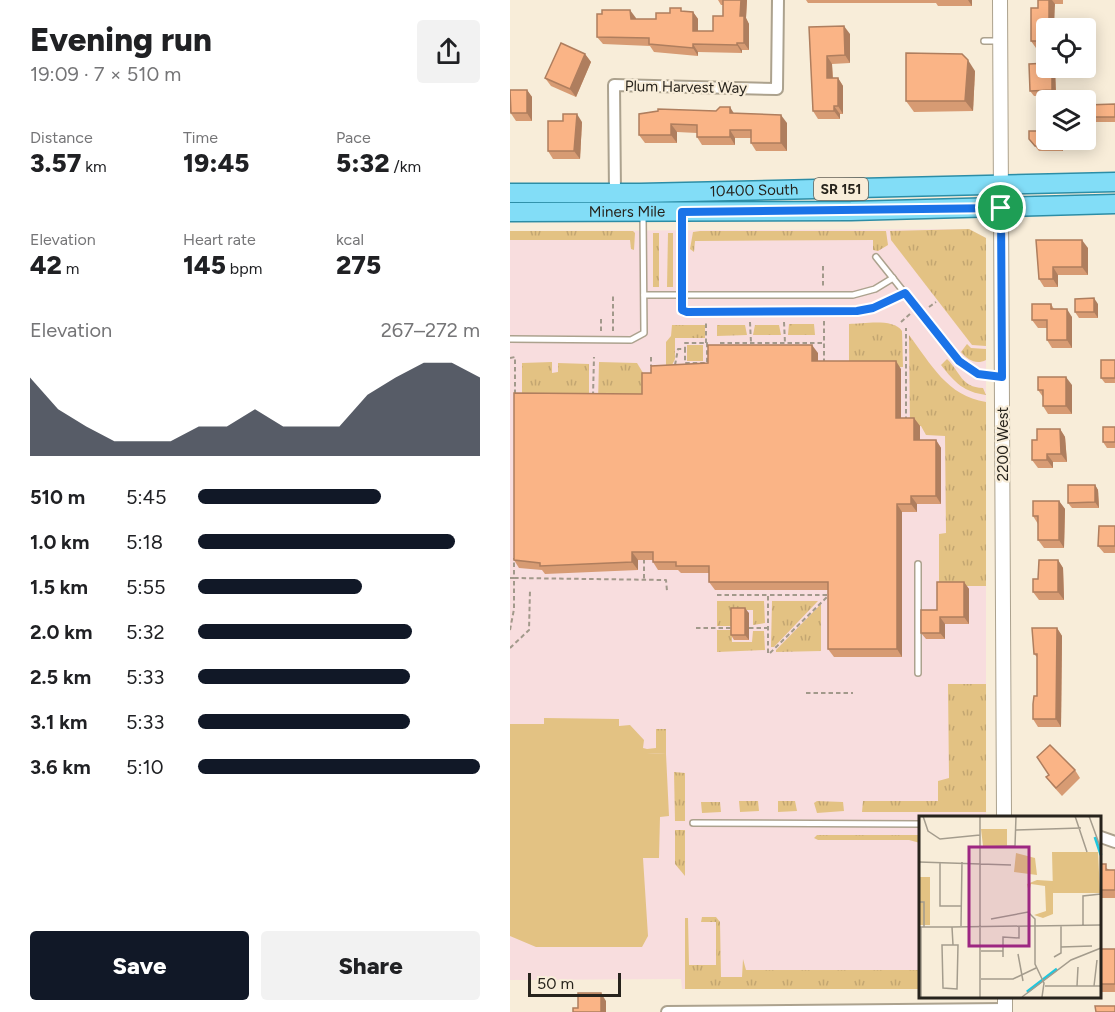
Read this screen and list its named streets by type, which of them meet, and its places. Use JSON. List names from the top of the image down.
{
  "streets": {
    "main road": ["SR 151", "10400 South", "Miners Mile"],
    "street": ["Plum Harvest Way", "2200 West"]
  },
  "crossings": [
    ["Plum Harvest Way", "Miners Mile"],
    ["SR 151", "Miners Mile"],
    ["SR 151", "2200 West"],
    ["10400 South", "Miners Mile"],
    ["10400 South", "2200 West"],
    ["Miners Mile", "2200 West"]
  ],
  "scale_bar": "50 m",
  "page": {
    "heading": ["Evening run", "19:09 · 7 × 510 m"],
    "stats": [
      ["Distance", "3.57 km"],
      ["Time", "19:45"],
      ["Pace", "5:32 /km"],
      ["Elevation", "42 m"],
      ["Heart rate", "145 bpm"],
      ["kcal", "275"]
    ],
    "chart": ["Elevation", "267–272 m"],
    "list": [
      {
        "name": "510 m",
        "note": "5:45"
      },
      {
        "name": "1.0 km",
        "note": "5:18"
      },
      {
        "name": "1.5 km",
        "note": "5:55"
      },
      {
        "name": "2.0 km",
        "note": "5:32"
      },
      {
        "name": "2.5 km",
        "note": "5:33"
      },
      {
        "name": "3.1 km",
        "note": "5:33"
      },
      {
        "name": "3.6 km",
        "note": "5:10"
      }
    ],
    "buttons": ["Save", "Share"],
    "scale": "50 m"
  }
}
